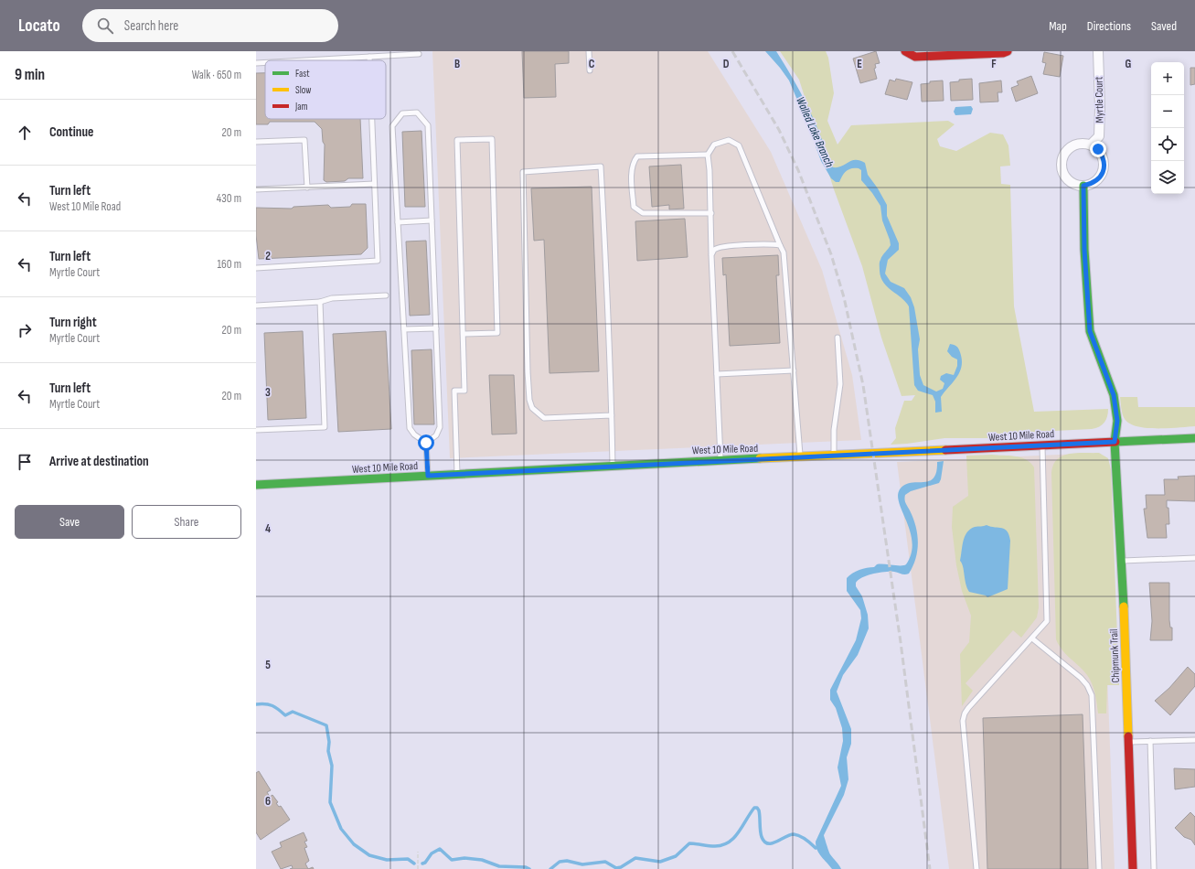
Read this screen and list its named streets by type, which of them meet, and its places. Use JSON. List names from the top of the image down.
{
  "streets": {
    "main road": ["West 10 Mile Road", "Chipmunk Trail"],
    "street": ["Myrtle Court"]
  },
  "crossings": [
    ["West 10 Mile Road", "Chipmunk Trail"]
  ],
  "water": ["Walled Lake Branch"],
  "legend": ["Fast", "Slow", "Jam"],
  "page": {
    "header": "Locato",
    "search": "Search here",
    "nav": ["Map", "Directions", "Saved"],
    "heading": ["9 min", "Walk · 650 m"],
    "map_buttons": ["+", "−"],
    "list": [
      ["Continue", "20 m"],
      ["Turn left", "West 10 Mile Road", "430 m"],
      ["Turn left", "Myrtle Court", "160 m"],
      ["Turn right", "Myrtle Court", "20 m"],
      ["Turn left", "Myrtle Court", "20 m"],
      "Arrive at destination"
    ],
    "buttons": ["Save", "Share"]
  },
  "grid": {
    "columns": [
      "B",
      "C",
      "D",
      "E",
      "F",
      "G"
    ],
    "rows": [
      "2",
      "3",
      "4",
      "5",
      "6"
    ]
  }
}
